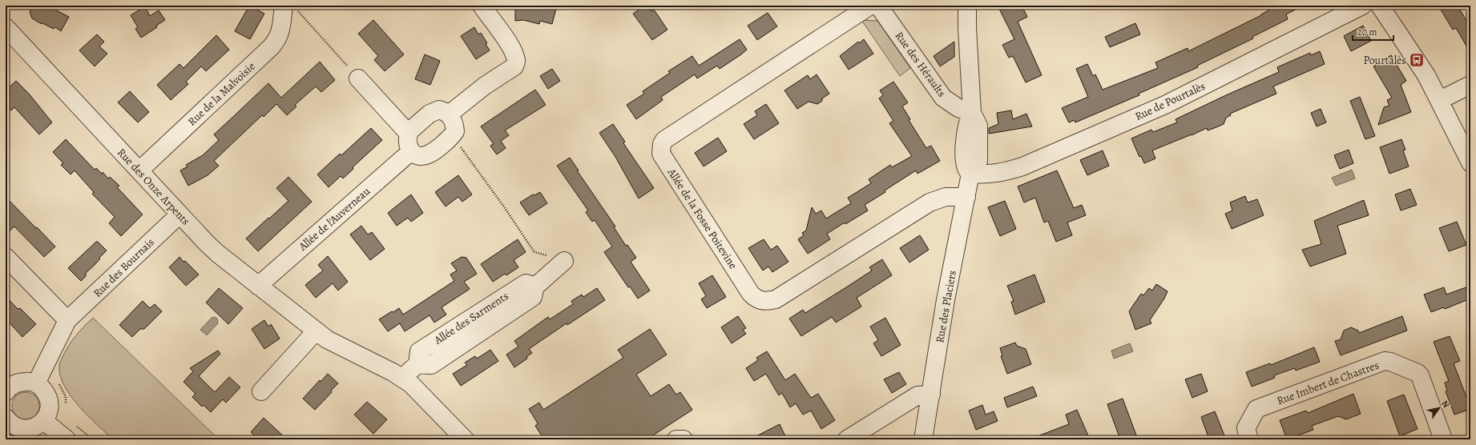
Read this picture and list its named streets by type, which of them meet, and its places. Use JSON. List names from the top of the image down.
{
  "streets": {
    "street": [
      "Rue des Héraults",
      "Rue de la Malvoisie",
      "Rue de Pourtalès",
      "Rue des Onze Arpents",
      "Allée de l'Auverneau",
      "Allée de la Fosse Poitevine",
      "Rue des Bournais",
      "Rue des Placiers",
      "Allée des Sarments",
      "Rue Imbert de Chastres"
    ]
  },
  "crossings": [
    ["Rue des Héraults", "Rue des Placiers"],
    ["Rue de la Malvoisie", "Rue des Onze Arpents"],
    ["Rue de Pourtalès", "Rue des Placiers"],
    ["Rue des Onze Arpents", "Allée de l'Auverneau"],
    ["Rue des Onze Arpents", "Rue des Bournais"],
    ["Rue des Onze Arpents", "Allée des Sarments"],
    ["Allée de la Fosse Poitevine", "Rue des Placiers"]
  ],
  "places": {
    "bus stop": ["Pourtalès"]
  },
  "scale_bar": "20 m",
  "north": "top right"
}
